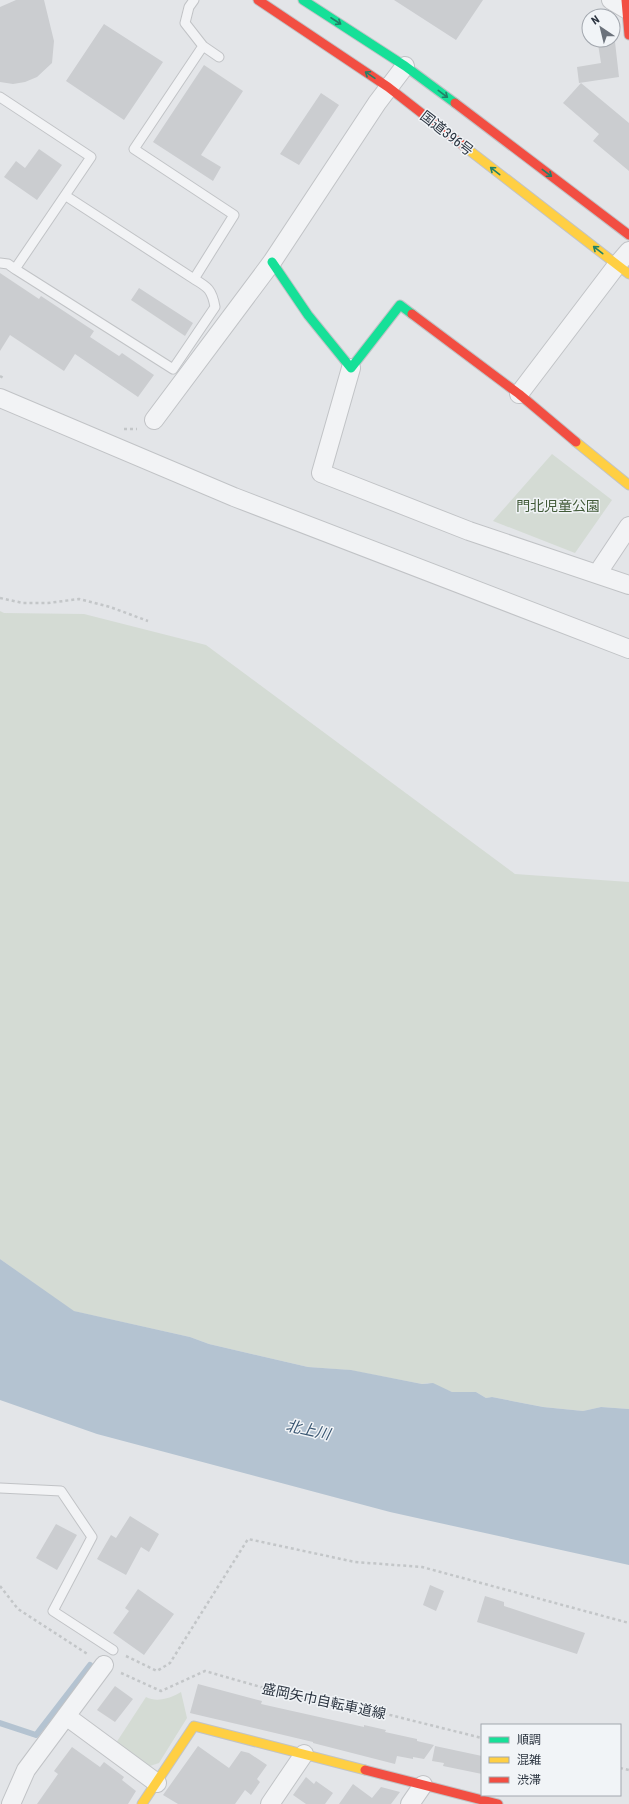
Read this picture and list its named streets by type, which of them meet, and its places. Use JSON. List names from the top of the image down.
{
  "streets": {
    "main road": ["国道396号"],
    "path": ["盛岡矢巾自転車道線"]
  },
  "water": ["北上川"],
  "parks": ["門北児童公園"],
  "legend": ["順調", "混雑", "渋滞"],
  "north": "top left"
}
